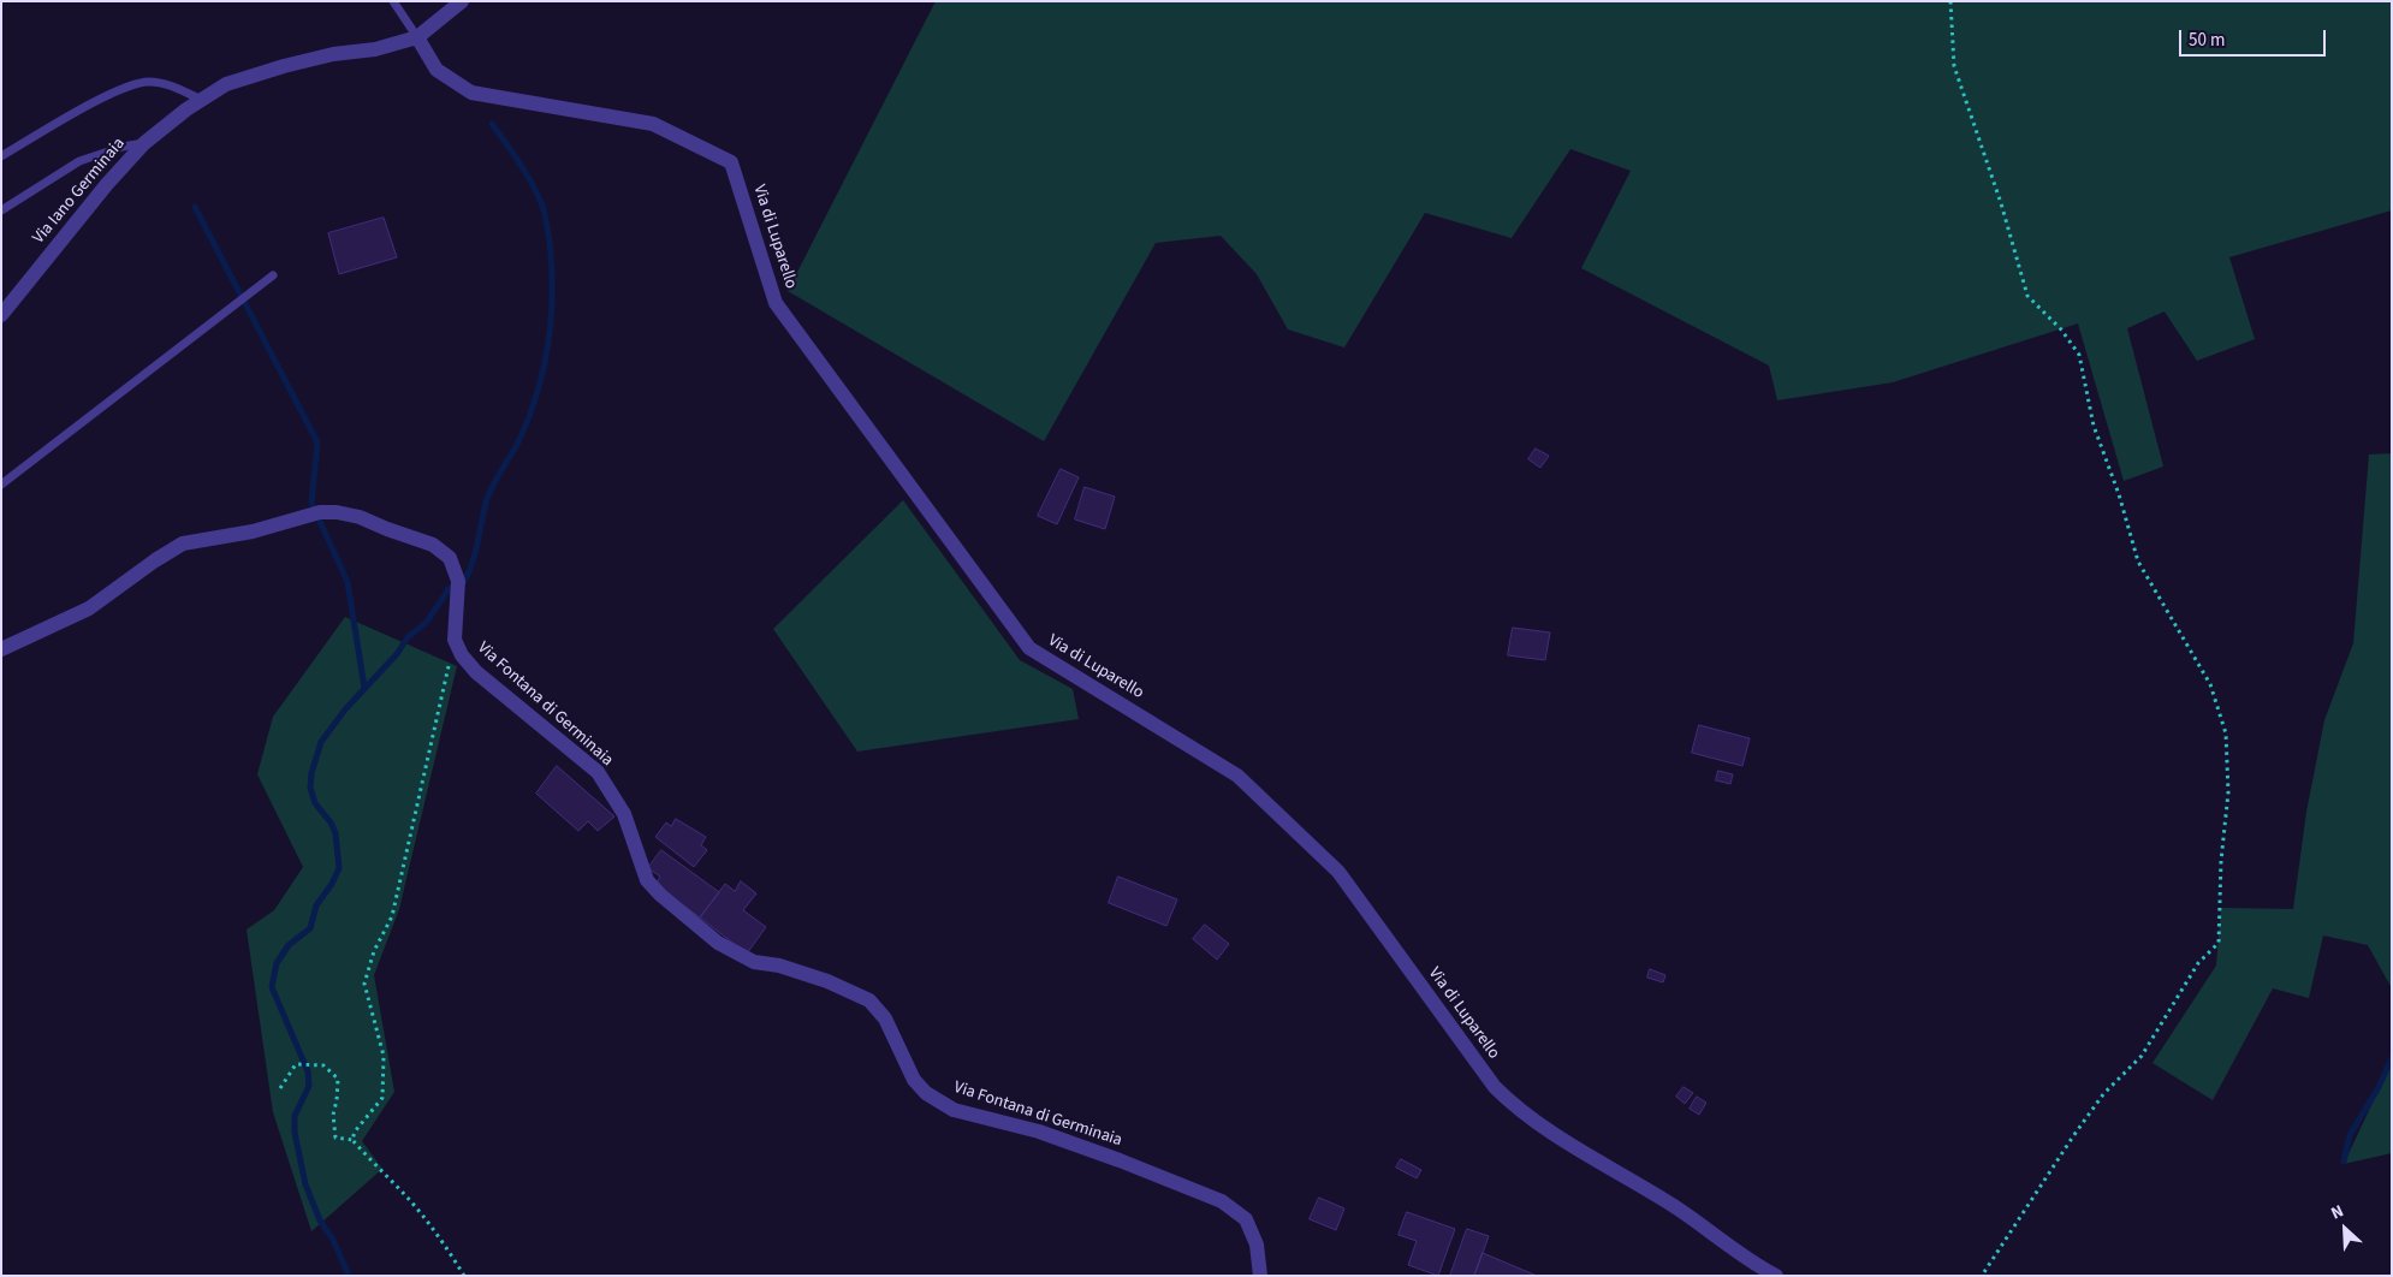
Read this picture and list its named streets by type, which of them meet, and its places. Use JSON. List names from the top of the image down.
{
  "streets": {
    "street": ["Via Iano Germinaia", "Via di Luparello", "Via Fontana di Germinaia"]
  },
  "crossings": [
    ["Via Iano Germinaia", "Via di Luparello"]
  ],
  "scale_bar": "50 m",
  "north": "top left"
}
